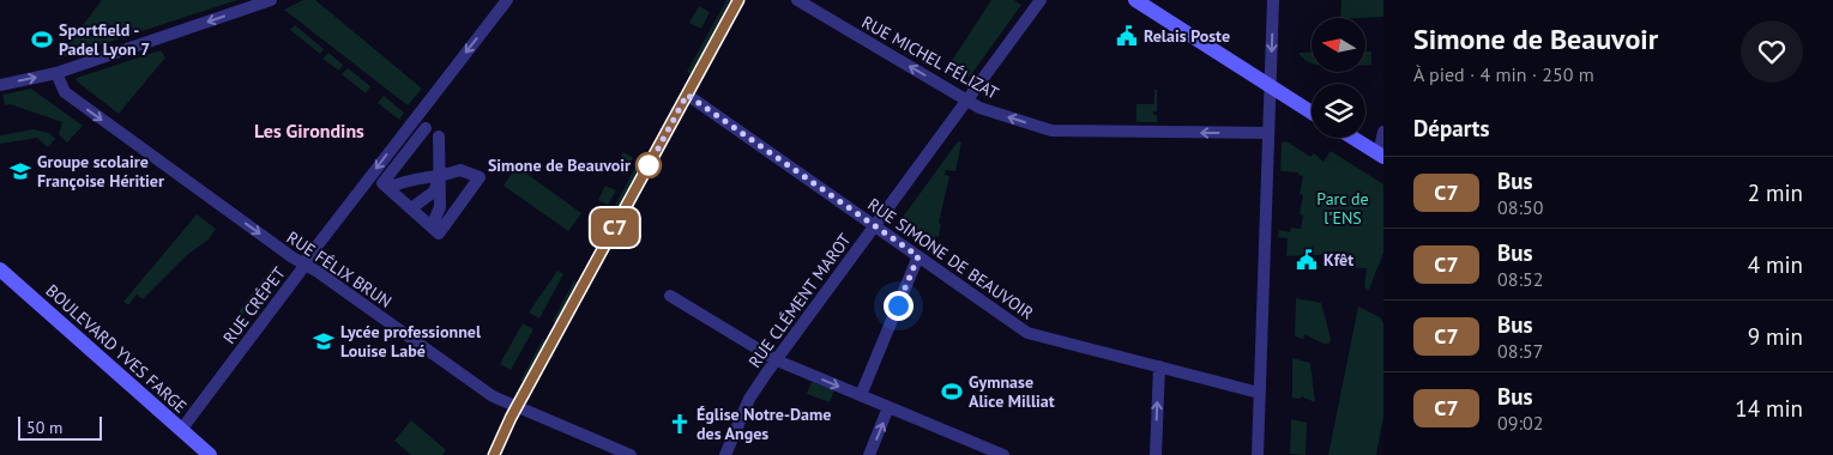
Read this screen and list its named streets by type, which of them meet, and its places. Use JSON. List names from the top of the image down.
{
  "streets": {
    "street": [
      "RUE MICHEL FÉLIZAT",
      "RUE SIMONE DE BEAUVOIR",
      "RUE FÉLIX BRUN",
      "RUE CLÉMENT MAROT",
      "RUE CRÉPET",
      "BOULEVARD YVES FARGE"
    ]
  },
  "crossings": [
    ["RUE MICHEL FÉLIZAT", "RUE CLÉMENT MAROT"],
    ["RUE SIMONE DE BEAUVOIR", "RUE CLÉMENT MAROT"],
    ["RUE FÉLIX BRUN", "RUE CRÉPET"],
    ["RUE CRÉPET", "BOULEVARD YVES FARGE"]
  ],
  "one_way": ["RUE MICHEL FÉLIZAT", "RUE FÉLIX BRUN"],
  "districts": ["Les Girondins"],
  "parks": ["Parc de l'ENS"],
  "places": {
    "public building": ["Relais Poste", "Kfêt"],
    "sports": ["Sportfield - Padel Lyon 7", "Gymnase Alice Milliat"],
    "other": ["Simone de Beauvoir"],
    "school or university": ["Groupe scolaire Françoise Héritier", "Lycée professionnel Louise Labé"],
    "church": ["Église Notre-Dame des Anges"]
  },
  "lines": ["bus line C7"],
  "scale_bar": "50 m",
  "north": "left",
  "page": {
    "on_map": "C7",
    "heading": [
      ["Simone de Beauvoir", "À pied · 4 min · 250 m"],
      "Départs"
    ],
    "list": [
      {
        "mark": "C7",
        "name": "Bus",
        "note": "08:50",
        "value": "2 min"
      },
      {
        "mark": "C7",
        "name": "Bus",
        "note": "08:52",
        "value": "4 min"
      },
      {
        "mark": "C7",
        "name": "Bus",
        "note": "08:57",
        "value": "9 min"
      },
      {
        "mark": "C7",
        "name": "Bus",
        "note": "09:02",
        "value": "14 min"
      }
    ],
    "scale": "50 m"
  }
}
